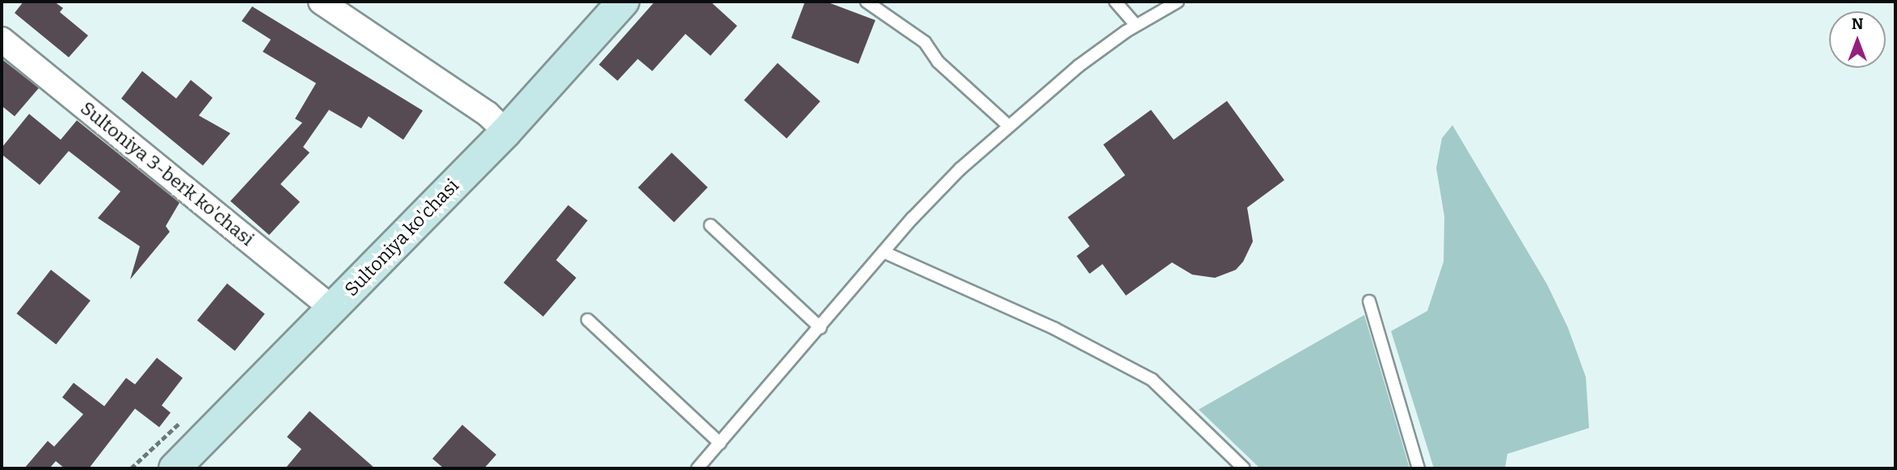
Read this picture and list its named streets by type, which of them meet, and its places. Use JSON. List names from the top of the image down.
{
  "streets": {
    "street": ["Sultoniya 3-berk ko'chasi", "Sultoniya ko'chasi"]
  },
  "crossings": [
    ["Sultoniya 3-berk ko'chasi", "Sultoniya ko'chasi"]
  ],
  "north": "top"
}
